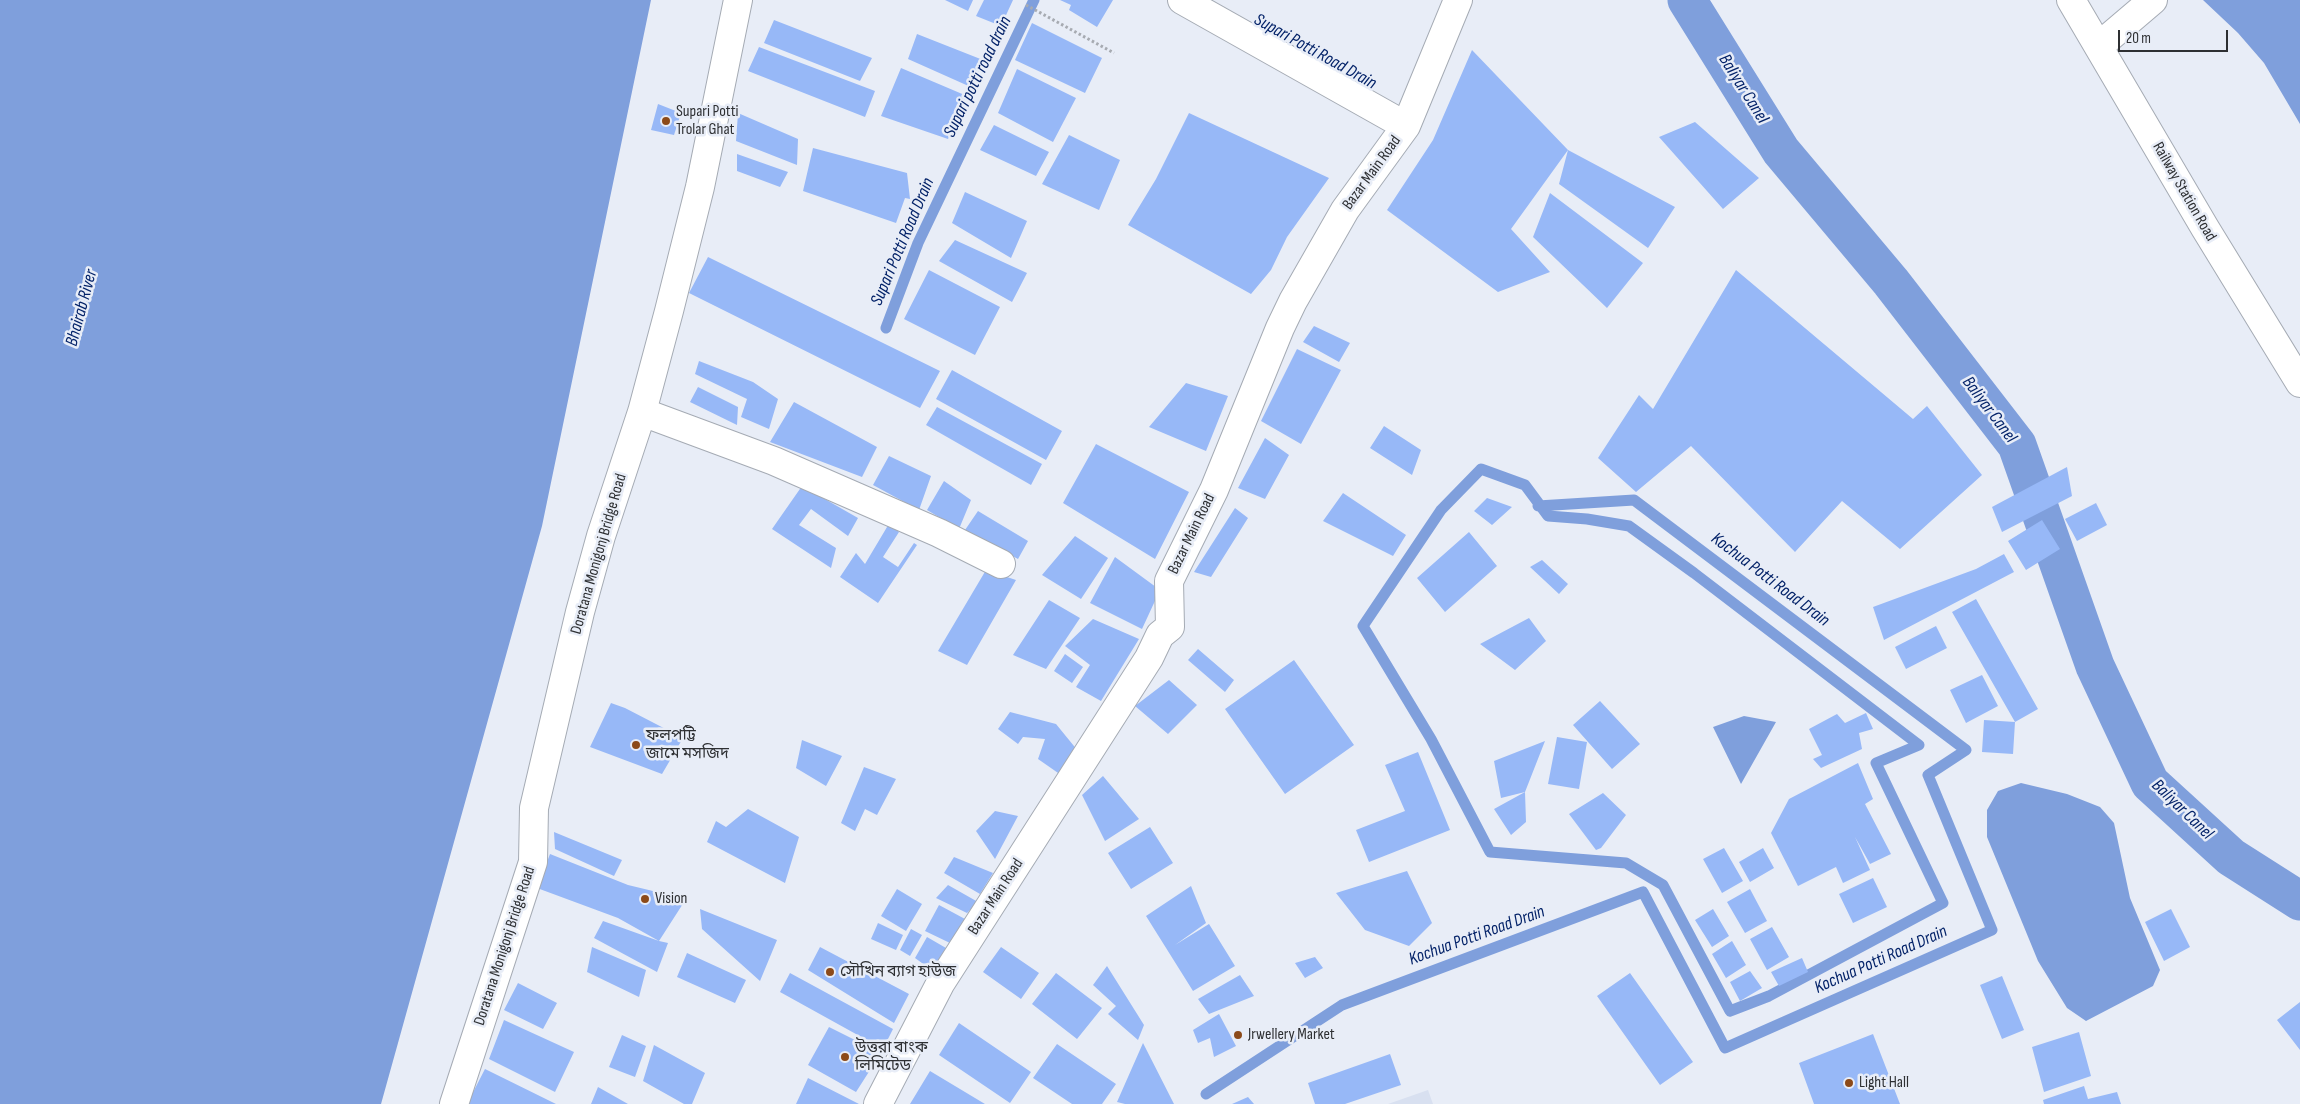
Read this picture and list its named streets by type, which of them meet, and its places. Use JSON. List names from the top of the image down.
{
  "streets": {
    "main road": ["Bazar Main Road", "Railway Station Road", "Doratana Monigonj Bridge Road"]
  },
  "water": [
    "Supari Potti Road Drain",
    "Supari potti road drain",
    "Baliyar Canel",
    "Bhairab River",
    "Kochua Potti Road Drain"
  ],
  "places": [
    "Supari Potti Trolar Ghat",
    "ফলপট্টি জামে মসজিদ",
    "Vision",
    "সৌখিন ব্যাগ হাউজ",
    "Jrwellery Market",
    "উত্তরা বাংক লিমিটেড",
    "Light Hall"
  ],
  "scale_bar": "20 m"
}
